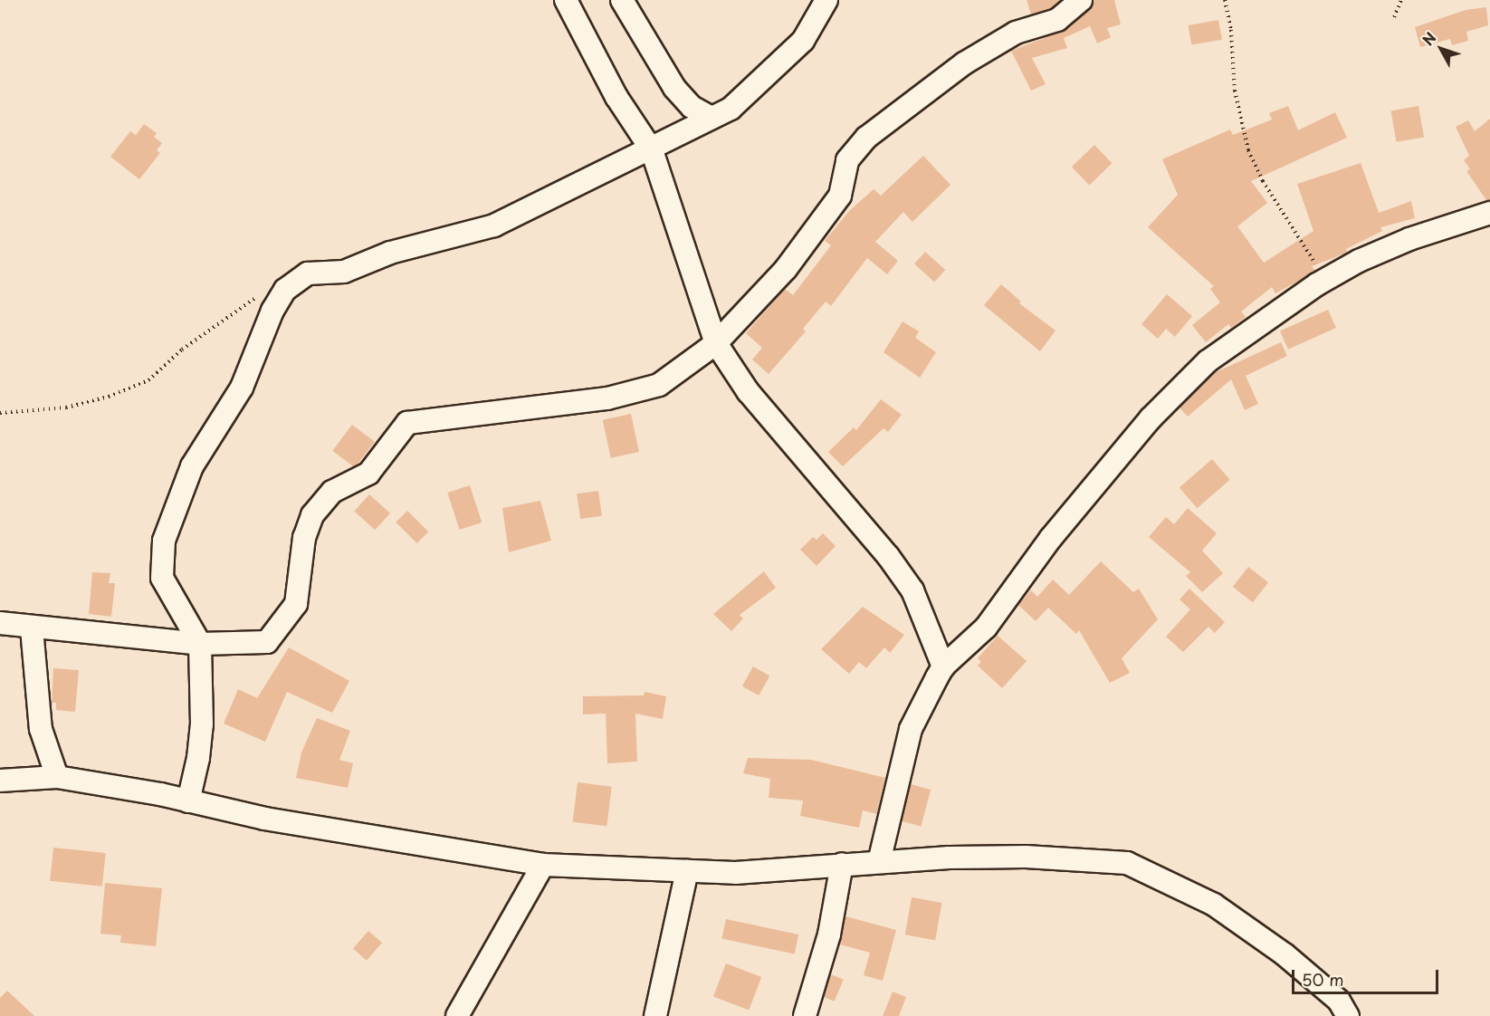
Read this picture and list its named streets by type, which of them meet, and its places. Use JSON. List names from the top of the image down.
{
  "scale_bar": "50 m",
  "north": "top left"
}
